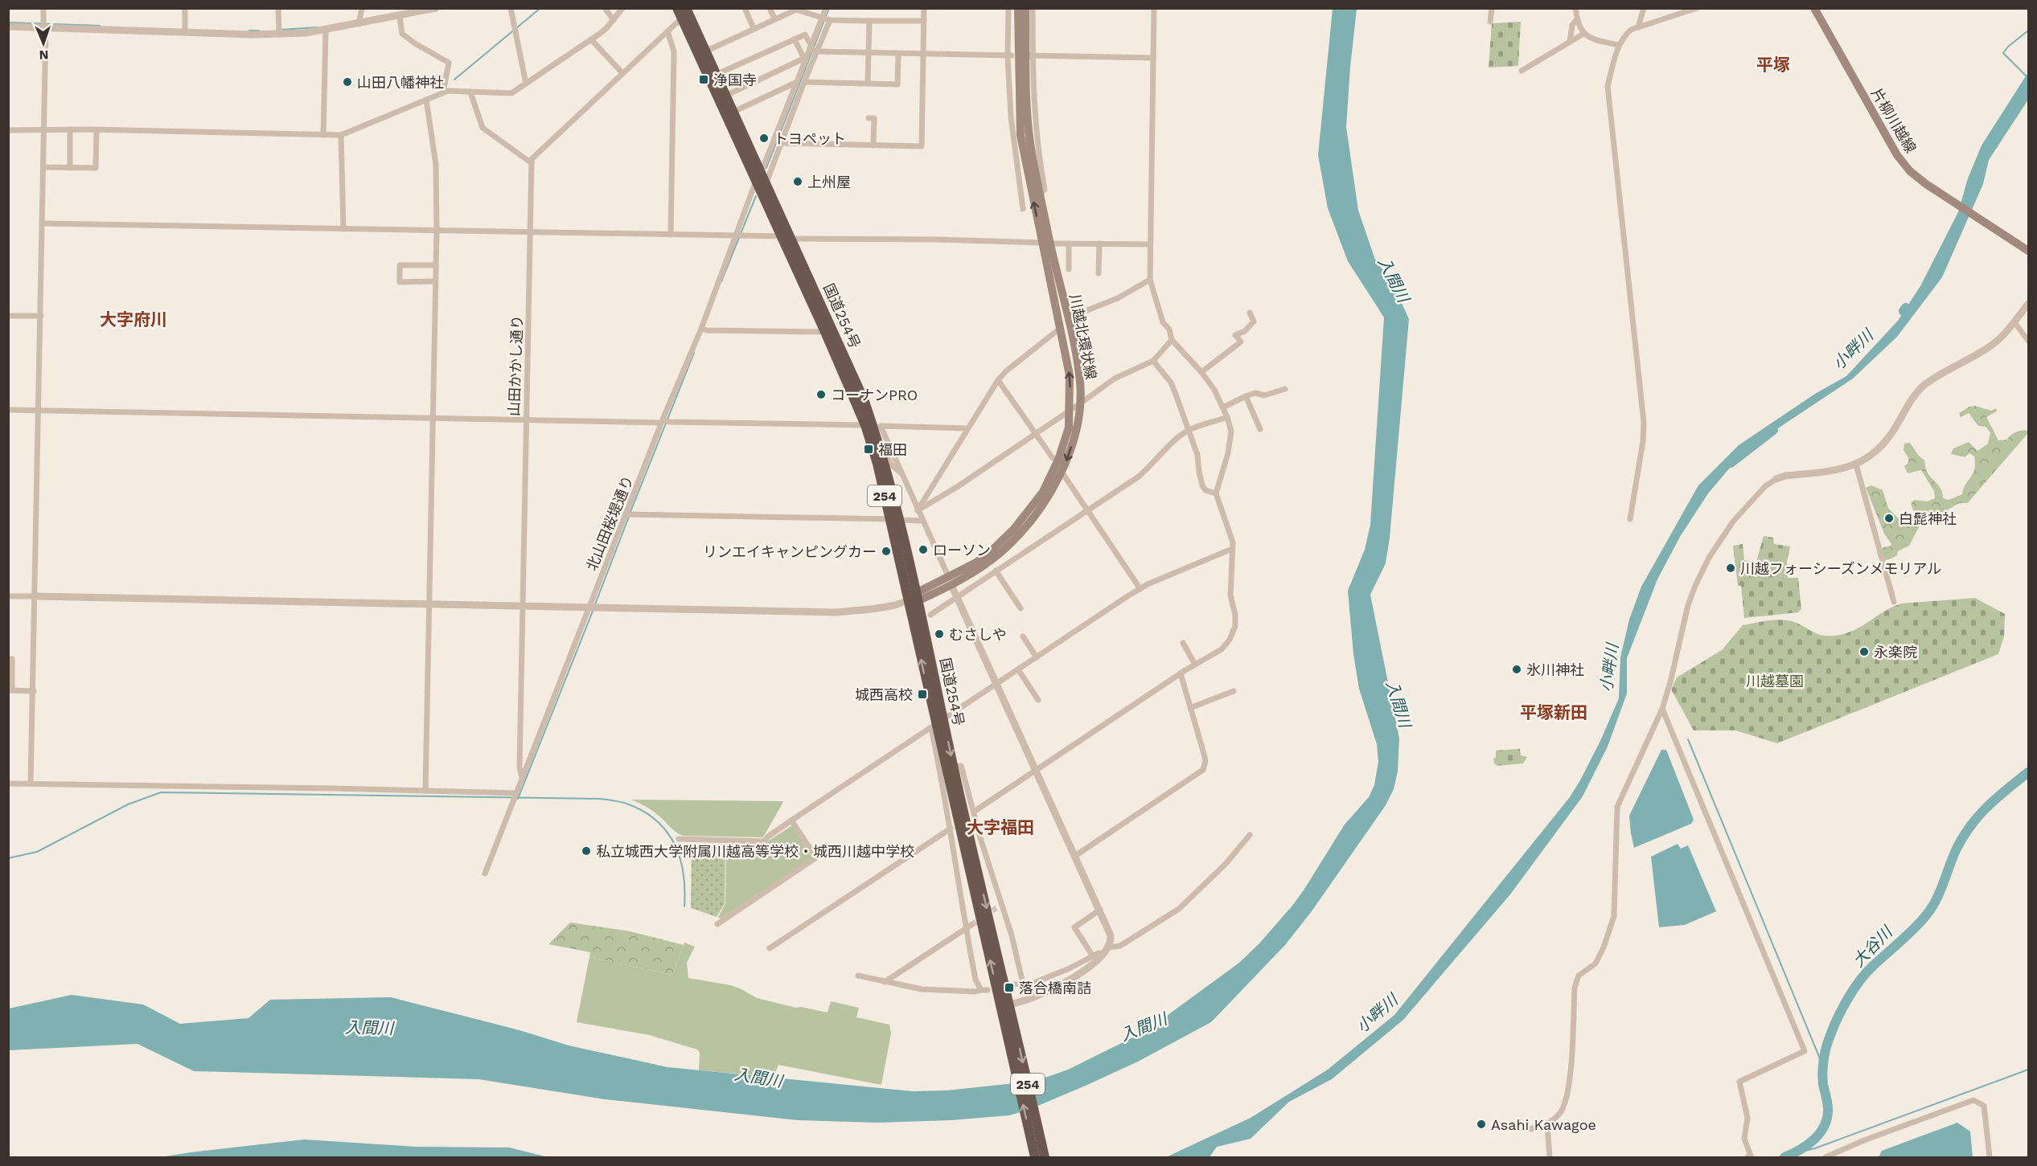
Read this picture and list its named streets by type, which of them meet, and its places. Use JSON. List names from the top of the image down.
{
  "streets": {
    "highway": ["国道254号", "254"],
    "main road": ["片柳川越線", "川越北環状線"],
    "street": ["山田かかし通り", "北山田桜堤通り"]
  },
  "crossings": [
    ["国道254号", "川越北環状線"],
    ["国道254号", "北山田桜堤通り"],
    ["山田かかし通り", "北山田桜堤通り"]
  ],
  "districts": [
    "平塚",
    "大字府川",
    "平塚新田",
    "大字福田"
  ],
  "water": ["入間川", "小畔川", "大谷川"],
  "parks": ["川越墓園"],
  "places": {
    "transit": [
      "浄国寺",
      "福田",
      "城西高校",
      "落合橋南詰"
    ],
    "other": [
      "山田八幡神社",
      "トヨペット",
      "上州屋",
      "コーナンPRO",
      "白髭神社",
      "ローソン",
      "リンエイキャンピングカー",
      "川越フォーシーズンメモリアル",
      "むさしや",
      "永楽院",
      "氷川神社",
      "私立城西大学附属川越高等学校・城西川越中学校",
      "Asahi Kawagoe"
    ]
  },
  "north": "bottom"
}
